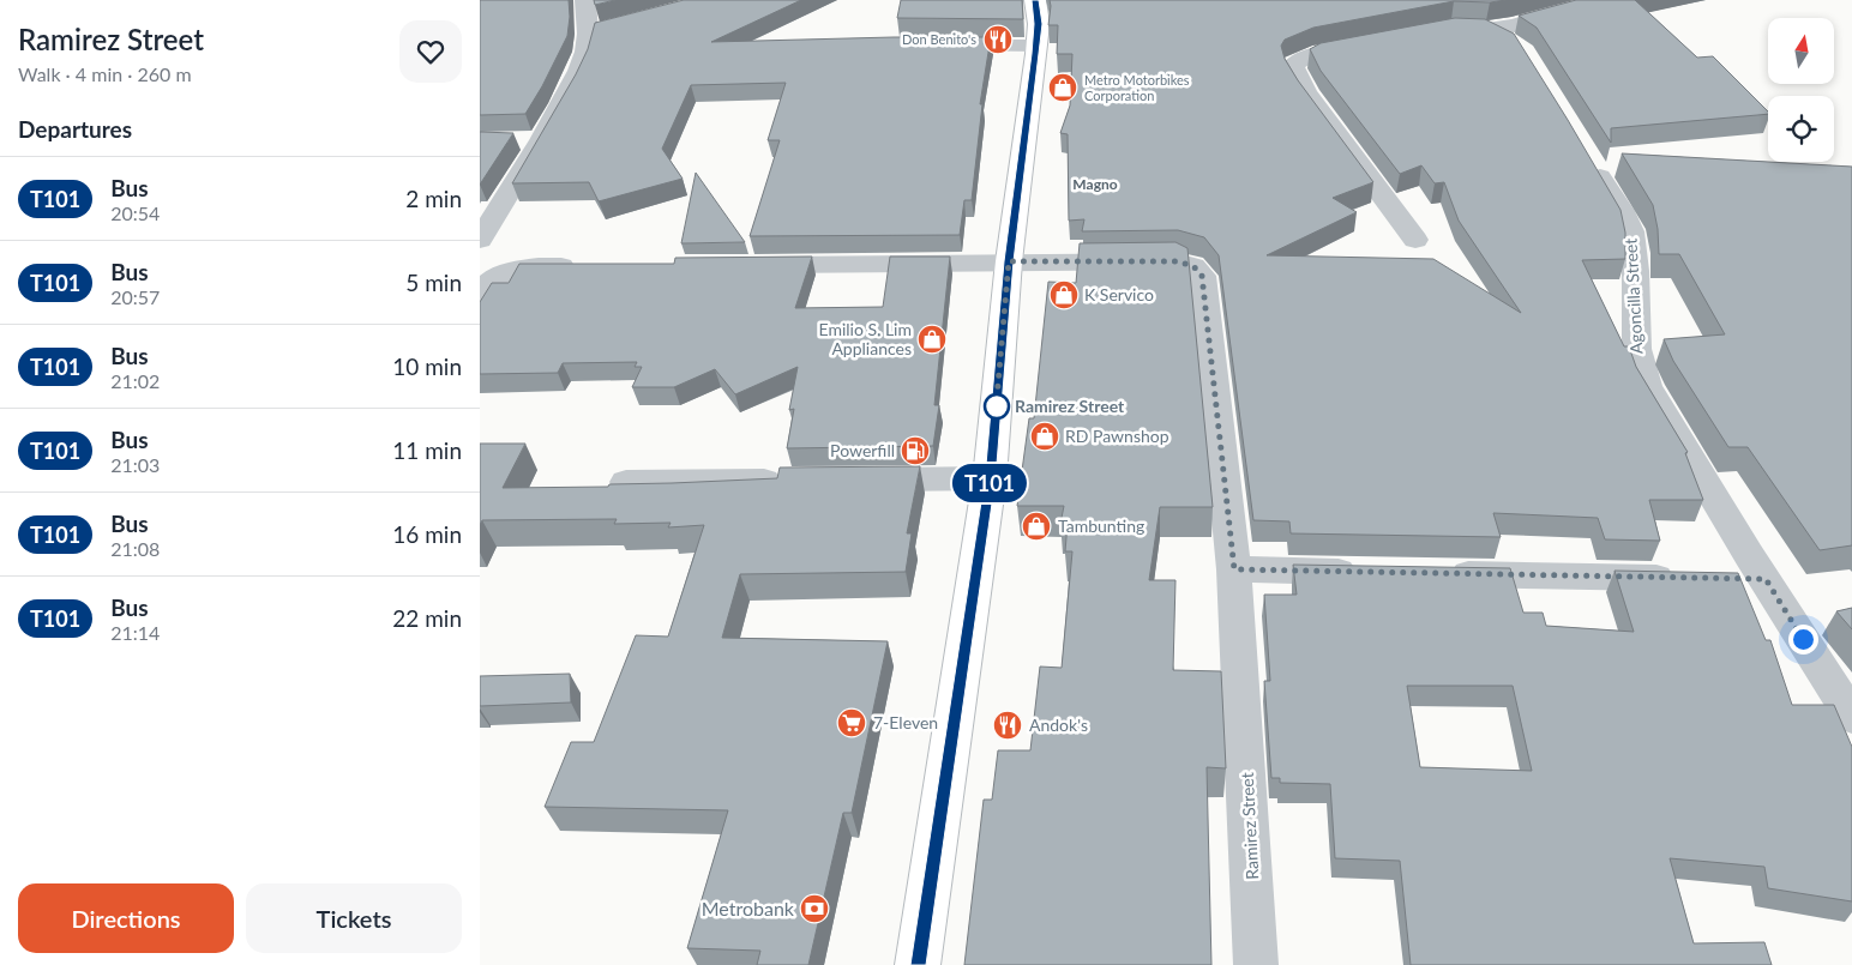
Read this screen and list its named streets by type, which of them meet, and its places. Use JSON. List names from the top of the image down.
{
  "streets": {
    "street": ["Agoncilla Street", "Ramirez Street"]
  },
  "districts": ["Magno"],
  "places": {
    "restaurant": ["Don Benito's", "Andok's"],
    "shop": [
      "Metro Motorbikes Corporation",
      "K Servico",
      "Emilio S. Lim Appliances",
      "RD Pawnshop",
      "Tambunting"
    ],
    "other": ["Ramirez Street"],
    "fuel station": ["Powerfill"],
    "supermarket": ["7-Eleven"],
    "bank": ["Metrobank"]
  },
  "lines": ["bus line T101"],
  "north": "top",
  "page": {
    "heading": [
      ["Ramirez Street", "Walk · 4 min · 260 m"],
      "Departures"
    ],
    "on_map": "T101",
    "list": [
      {
        "mark": "T101",
        "name": "Bus",
        "note": "20:54",
        "value": "2 min"
      },
      {
        "mark": "T101",
        "name": "Bus",
        "note": "20:57",
        "value": "5 min"
      },
      {
        "mark": "T101",
        "name": "Bus",
        "note": "21:02",
        "value": "10 min"
      },
      {
        "mark": "T101",
        "name": "Bus",
        "note": "21:03",
        "value": "11 min"
      },
      {
        "mark": "T101",
        "name": "Bus",
        "note": "21:08",
        "value": "16 min"
      },
      {
        "mark": "T101",
        "name": "Bus",
        "note": "21:14",
        "value": "22 min"
      }
    ],
    "buttons": ["Directions", "Tickets"]
  }
}
